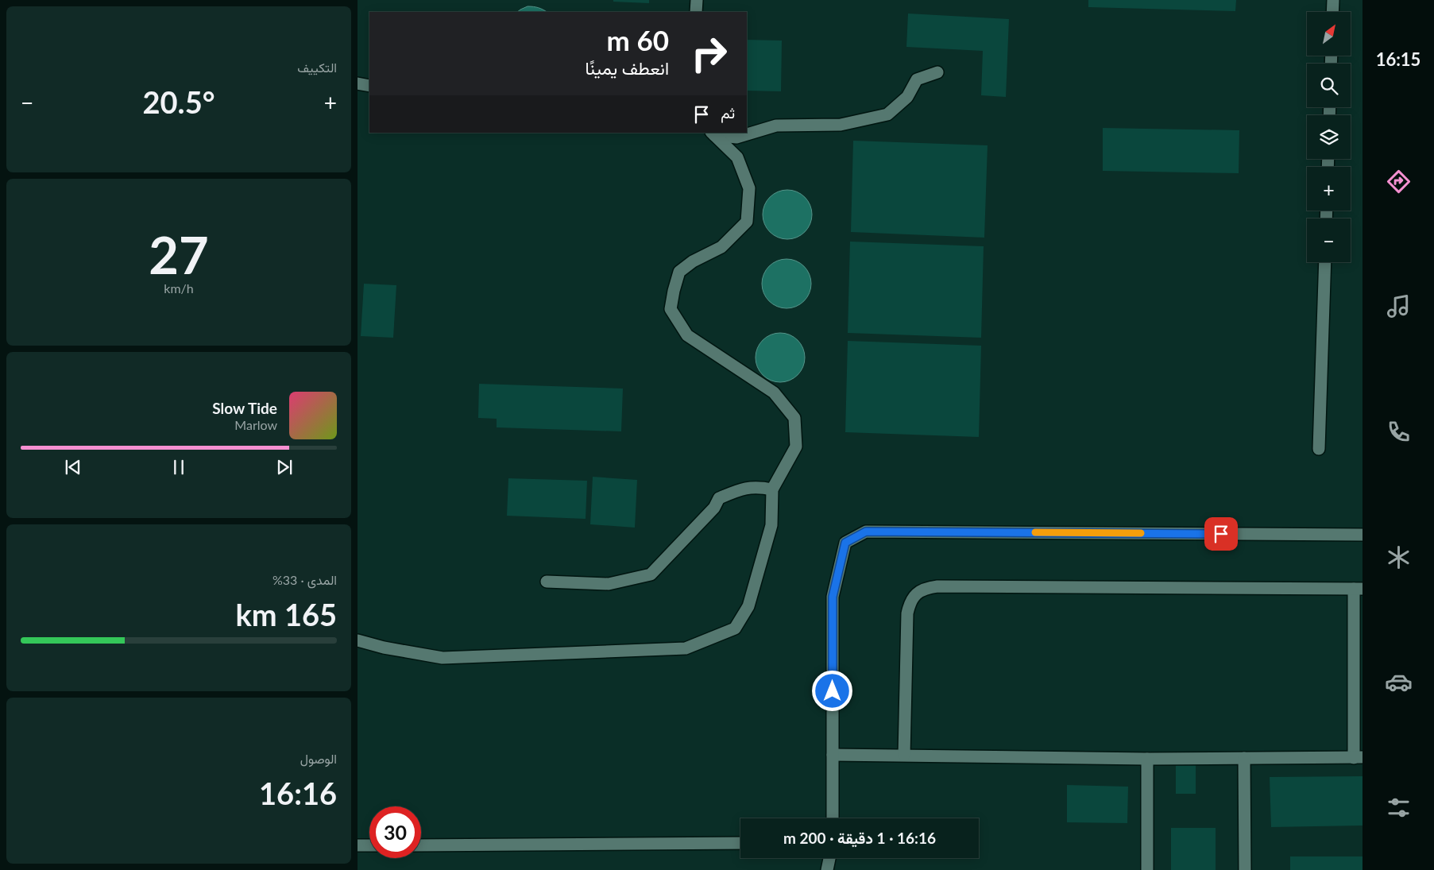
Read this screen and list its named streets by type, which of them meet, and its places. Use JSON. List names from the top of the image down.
{
  "north": "top right",
  "page": {
    "tabs": "16:15",
    "tile": [
      "التكييف",
      ["27", "km/h"],
      ["المدى · 33%", "165 km"],
      ["الوصول", "16:16"]
    ],
    "map_buttons": ["+", "−"],
    "turn": ["60 m", "انعطف يمينًا"],
    "heat": ["−", "20.5°", "+"],
    "then": "ثم",
    "song": ["Slow Tide", "Marlow"],
    "limit": "30",
    "trip": "16:16 · 1 دقيقة · 200 m"
  }
}
